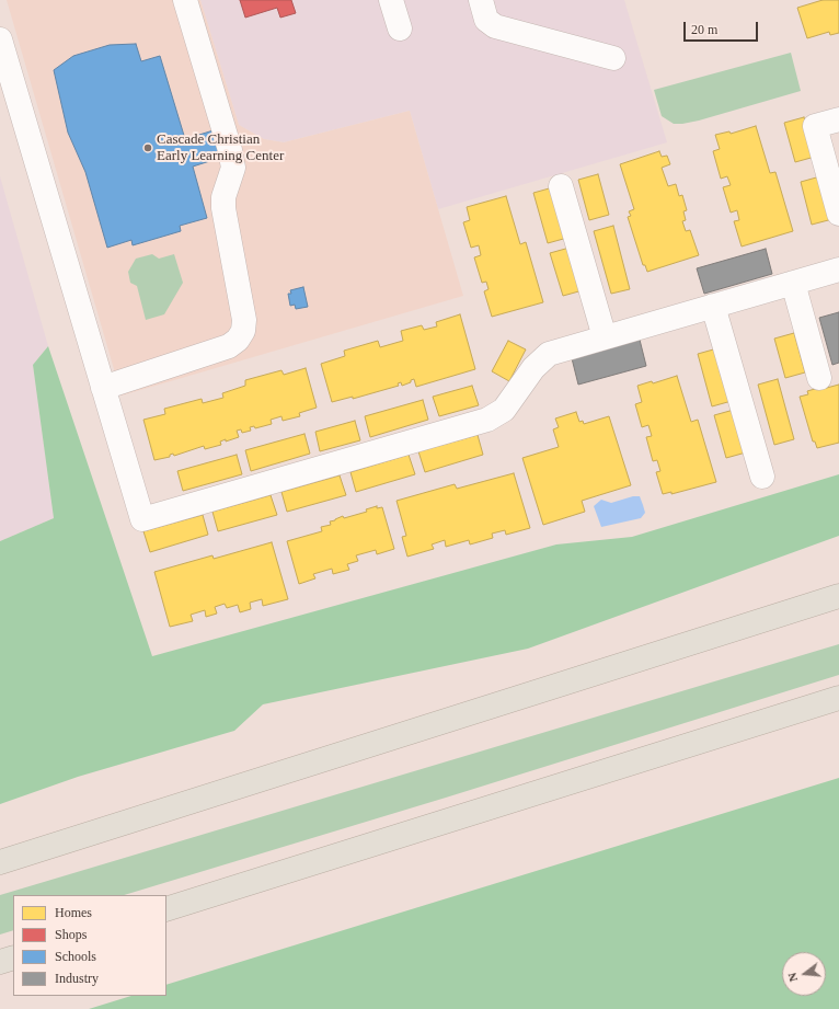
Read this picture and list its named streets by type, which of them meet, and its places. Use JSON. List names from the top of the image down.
{
  "places": ["Cascade Christian Early Learning Center"],
  "legend": [
    "Homes",
    "Shops",
    "Schools",
    "Industry"
  ],
  "scale_bar": "20 m",
  "north": "left"
}
